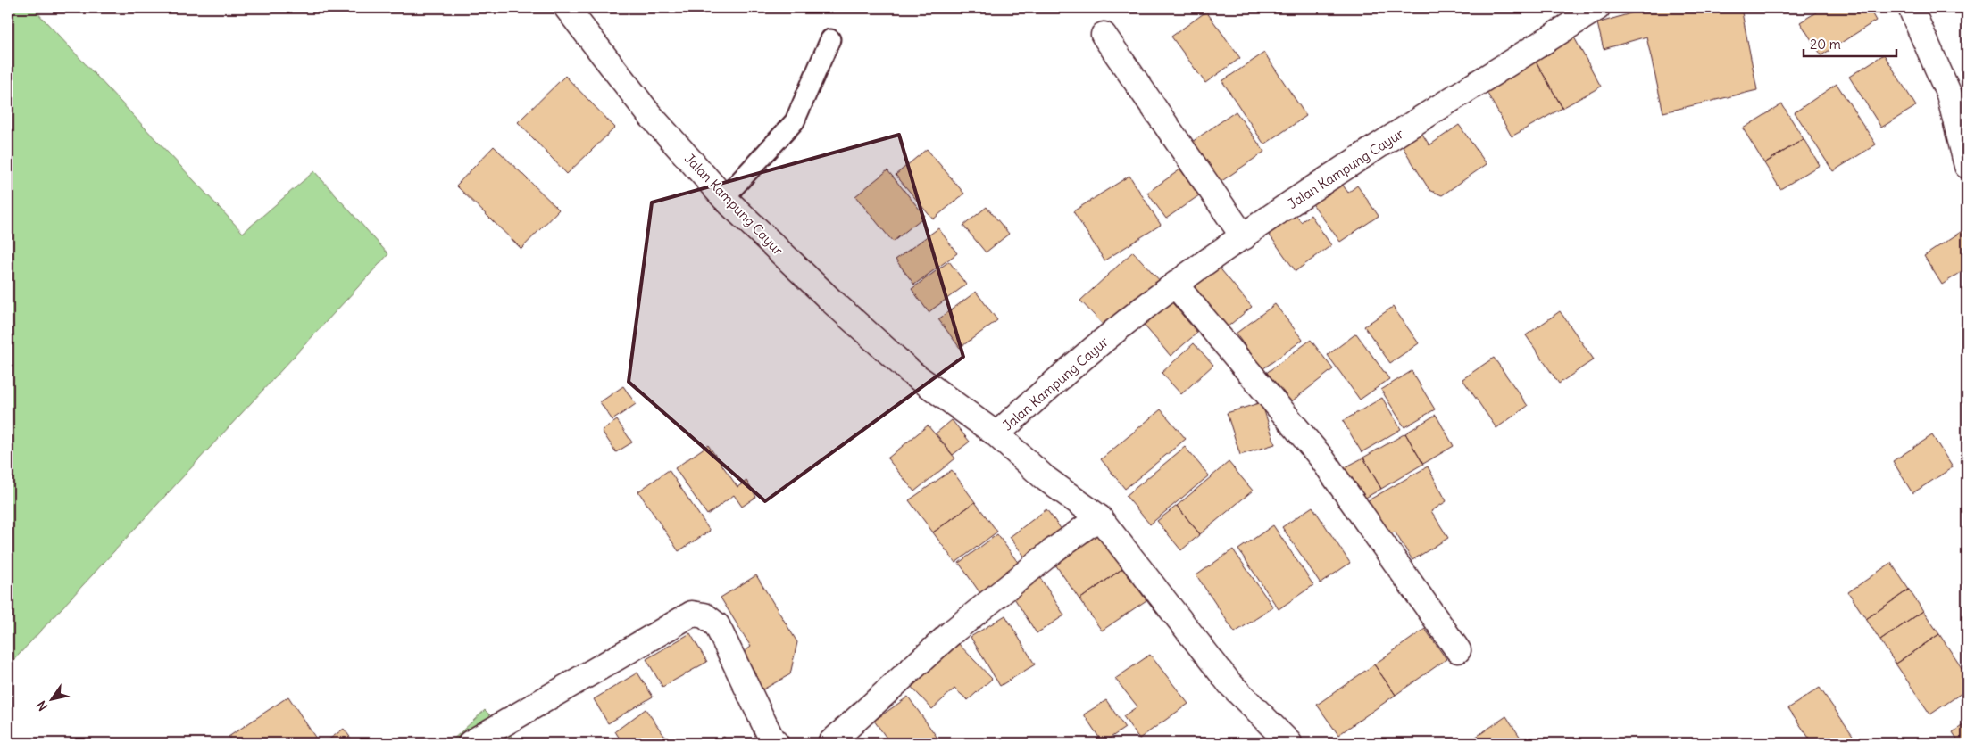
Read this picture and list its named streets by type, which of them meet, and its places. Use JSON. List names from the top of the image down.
{
  "streets": {
    "street": ["Jalan Kampung Cayur"]
  },
  "scale_bar": "20 m",
  "north": "bottom left"
}
